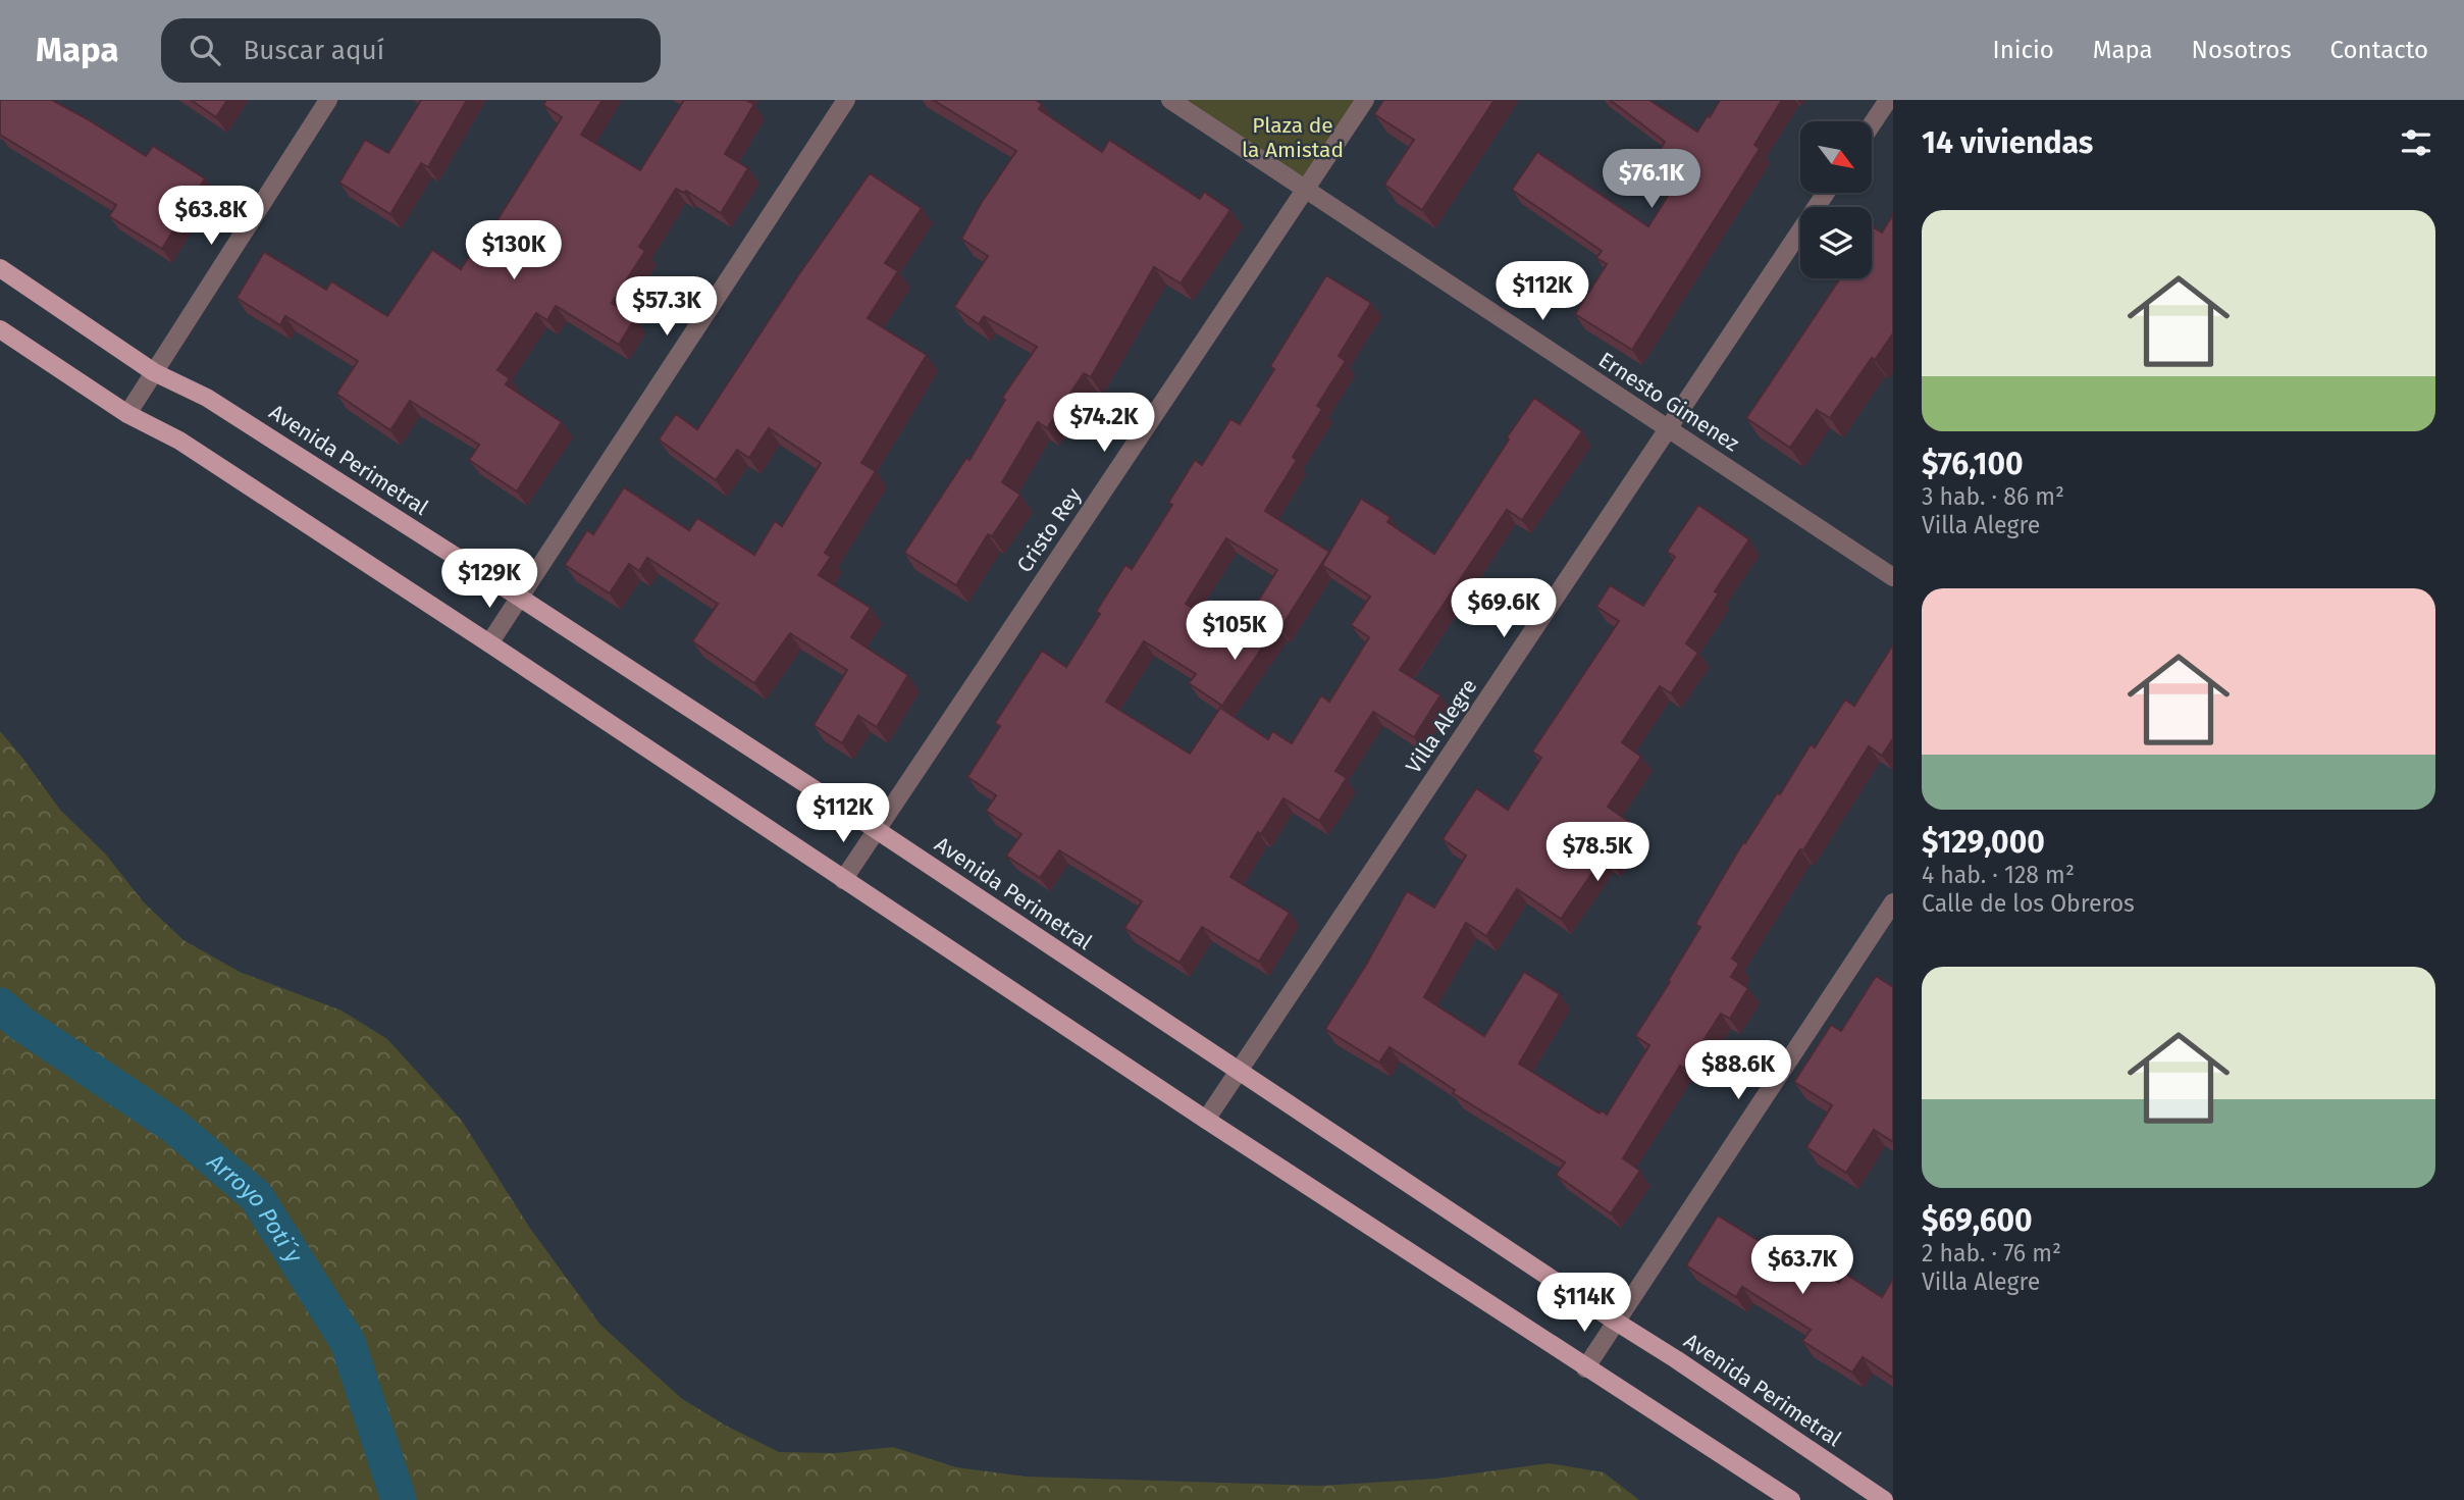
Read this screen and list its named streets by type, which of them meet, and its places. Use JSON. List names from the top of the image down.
{
  "streets": {
    "main road": ["Avenida Perimetral"],
    "street": ["Ernesto Gimenez", "Cristo Rey", "Villa Alegre"]
  },
  "crossings": [
    ["Ernesto Gimenez", "Cristo Rey"],
    ["Ernesto Gimenez", "Villa Alegre"],
    ["Avenida Perimetral", "Cristo Rey"],
    ["Avenida Perimetral", "Villa Alegre"]
  ],
  "water": ["Arroyo Poti´y"],
  "parks": ["Plaza de la Amistad"],
  "north": "bottom right",
  "page": {
    "header": "Mapa",
    "search": "Buscar aquí",
    "nav": [
      "Inicio",
      "Mapa",
      "Nosotros",
      "Contacto"
    ],
    "heading": "14 viviendas",
    "price": [
      "$76.1K",
      "$63.8K",
      "$130K",
      "$112K",
      "$57.3K",
      "$74.2K",
      "$129K",
      "$69.6K",
      "$105K",
      "$112K",
      "$78.5K",
      "$88.6K",
      "$63.7K",
      "$114K"
    ],
    "list": [
      {
        "name": "$76,100",
        "note": "3 hab. · 86 m² · Villa Alegre"
      },
      {
        "name": "$129,000",
        "note": "4 hab. · 128 m² · Calle de los Obreros"
      },
      {
        "name": "$69,600",
        "note": "2 hab. · 76 m² · Villa Alegre"
      }
    ]
  }
}
